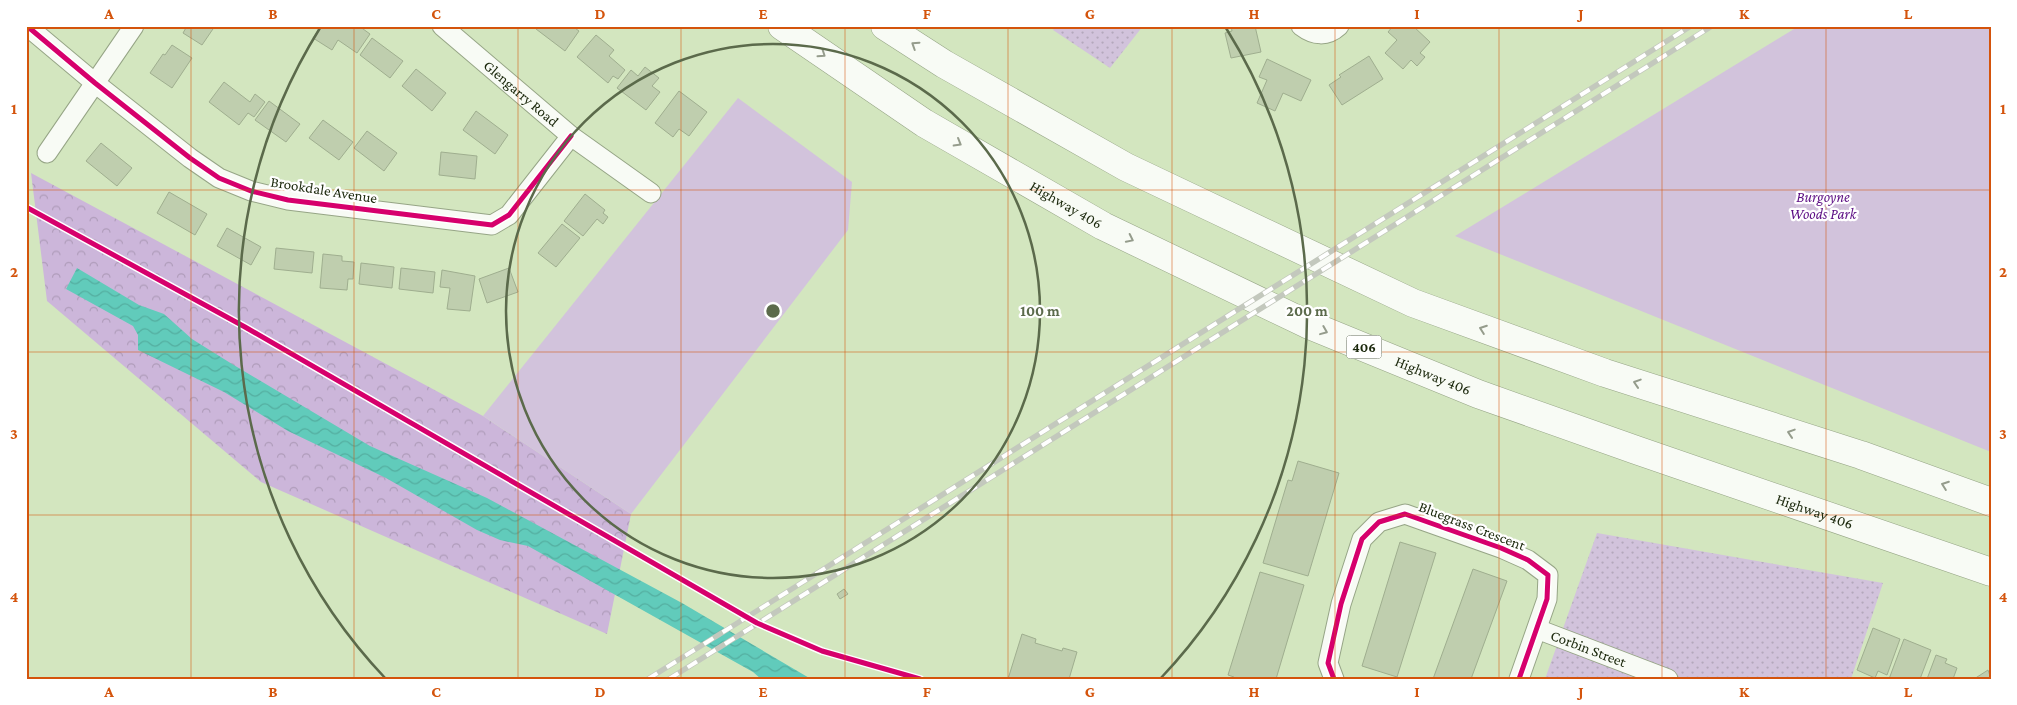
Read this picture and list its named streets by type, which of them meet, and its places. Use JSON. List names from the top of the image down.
{
  "streets": {
    "highway": ["Highway 406", "406"],
    "street": [
      "Glengarry Road",
      "Brookdale Avenue",
      "Bluegrass Crescent",
      "Corbin Street"
    ]
  },
  "crossings": [
    ["Glengarry Road", "Brookdale Avenue"],
    ["Bluegrass Crescent", "Corbin Street"]
  ],
  "parks": ["Burgoyne Woods Park"],
  "grid": {
    "columns": [
      "A",
      "B",
      "C",
      "D",
      "E",
      "F",
      "G",
      "H",
      "I",
      "J",
      "K",
      "L"
    ],
    "rows": [
      "1",
      "2",
      "3",
      "4"
    ]
  },
  "rings": ["100 m", "200 m"]
}
